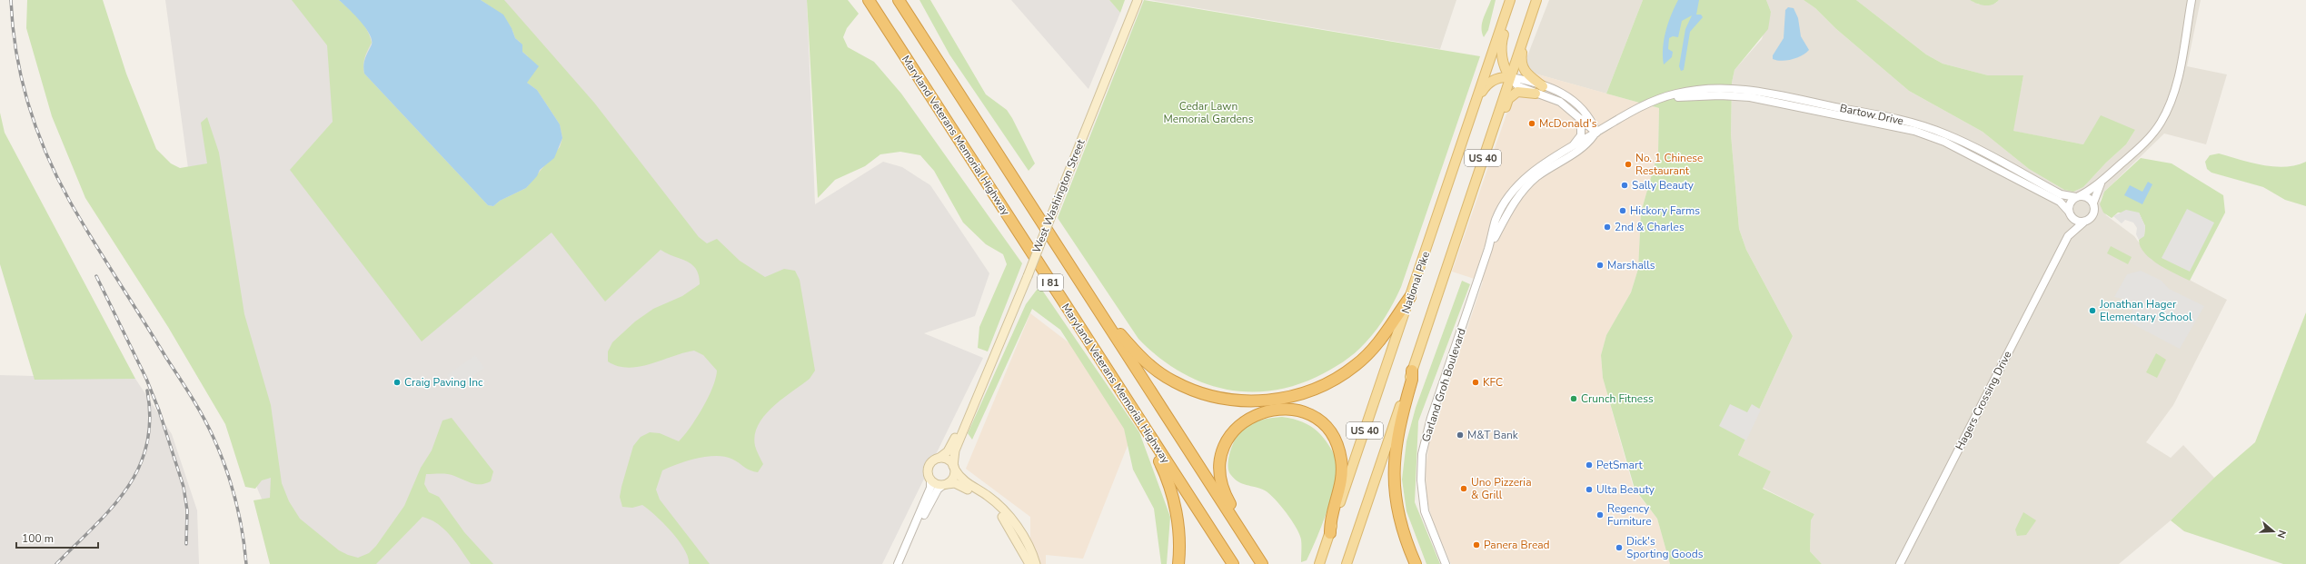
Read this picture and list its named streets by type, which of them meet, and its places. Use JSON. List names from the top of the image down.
{
  "streets": {
    "highway": ["Maryland Veterans Memorial Highway", "I 81"],
    "main road": ["US 40", "West Washington Street", "National Pike"],
    "street": ["Bartow Drive", "Garland Groh Boulevard", "Hagers Crossing Drive"]
  },
  "crossings": [
    ["Bartow Drive", "Garland Groh Boulevard"],
    ["Bartow Drive", "Hagers Crossing Drive"]
  ],
  "parks": ["Cedar Lawn Memorial Gardens"],
  "places": [
    "McDonald's",
    "No. 1 Chinese Restaurant",
    "Sally Beauty",
    "Hickory Farms",
    "2nd & Charles",
    "Marshalls",
    "Jonathan Hager Elementary School",
    "Craig Paving Inc",
    "KFC",
    "Crunch Fitness",
    "M&T Bank",
    "PetSmart",
    "Uno Pizzeria & Grill",
    "Ulta Beauty",
    "Regency Furniture",
    "Panera Bread",
    "Dick's Sporting Goods"
  ],
  "scale_bar": "100 m",
  "north": "right"
}
